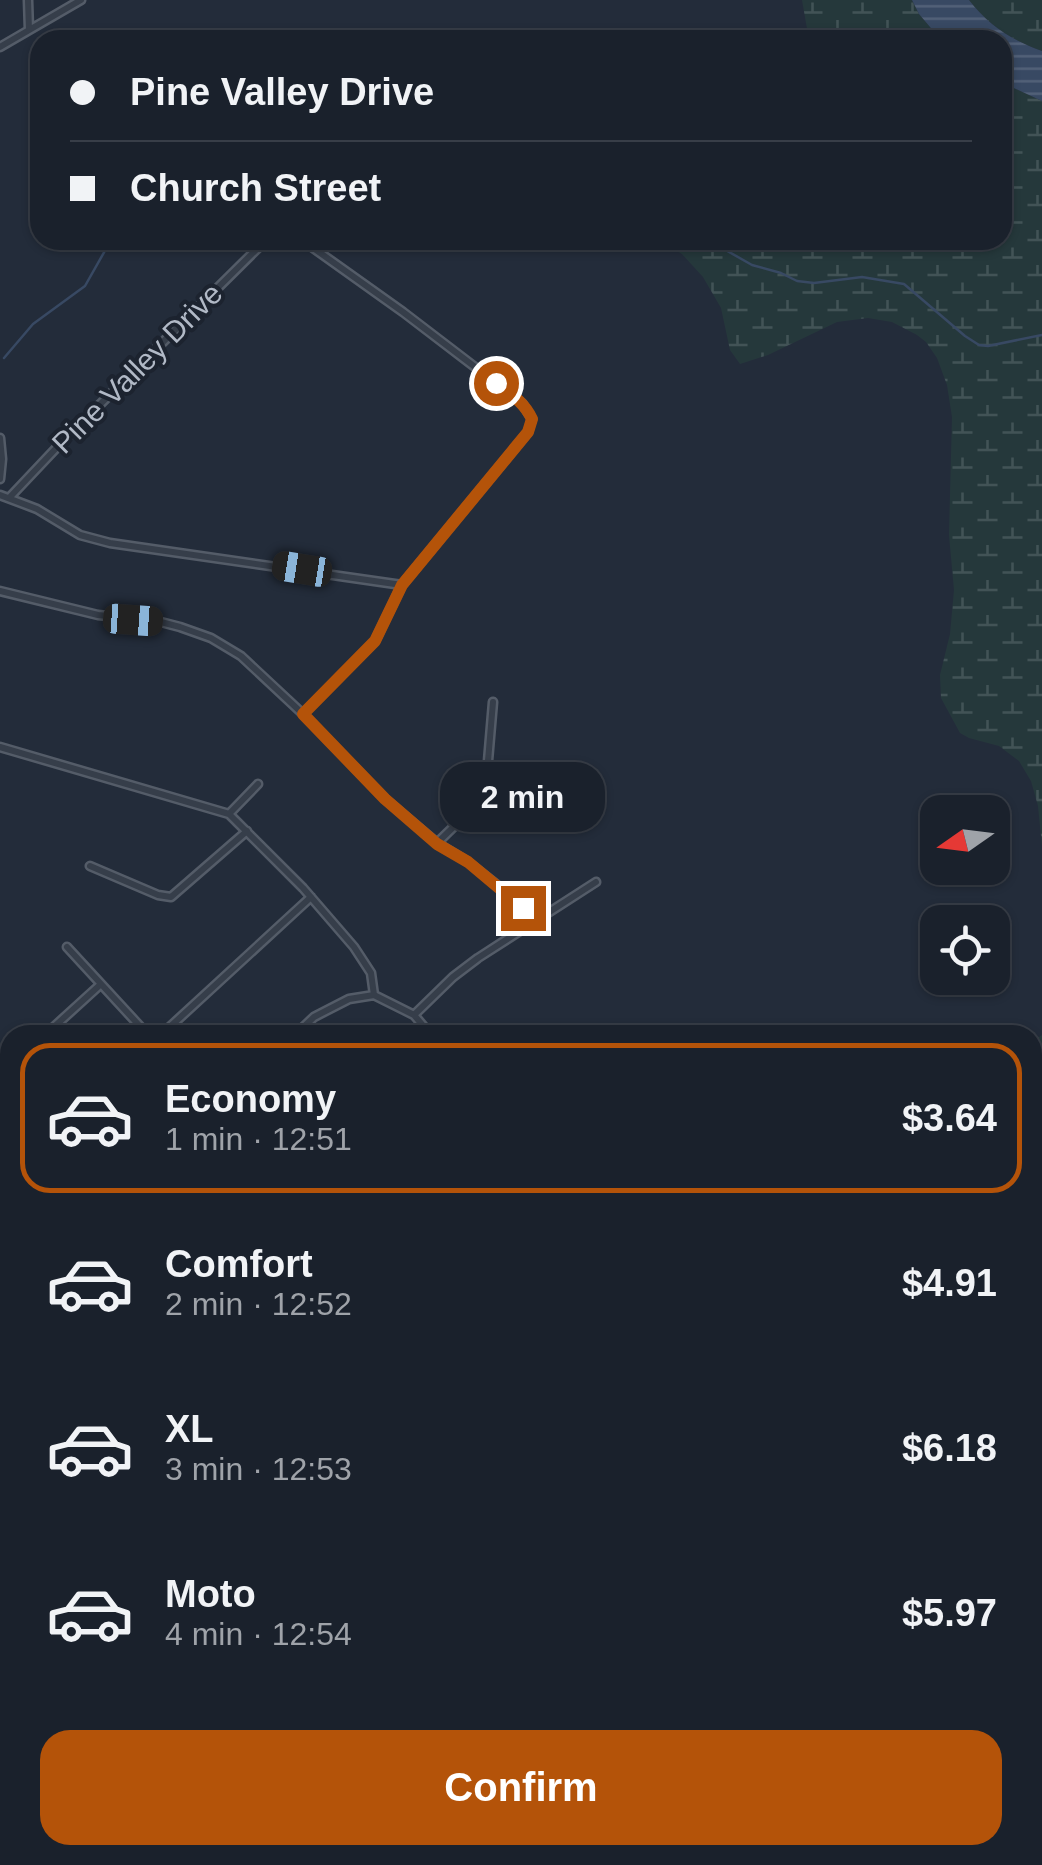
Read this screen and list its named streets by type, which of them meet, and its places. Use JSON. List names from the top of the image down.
{
  "streets": {
    "street": ["Pine Valley Drive"]
  },
  "north": "left",
  "page": {
    "banner": ["Pine Valley Drive", "Church Street"],
    "bubble": "2 min",
    "list": [
      {
        "name": "Economy",
        "note": "1 min · 12:51",
        "value": "$3.64"
      },
      {
        "name": "Comfort",
        "note": "2 min · 12:52",
        "value": "$4.91"
      },
      {
        "name": "XL",
        "note": "3 min · 12:53",
        "value": "$6.18"
      },
      {
        "name": "Moto",
        "note": "4 min · 12:54",
        "value": "$5.97"
      }
    ],
    "buttons": "Confirm"
  }
}
